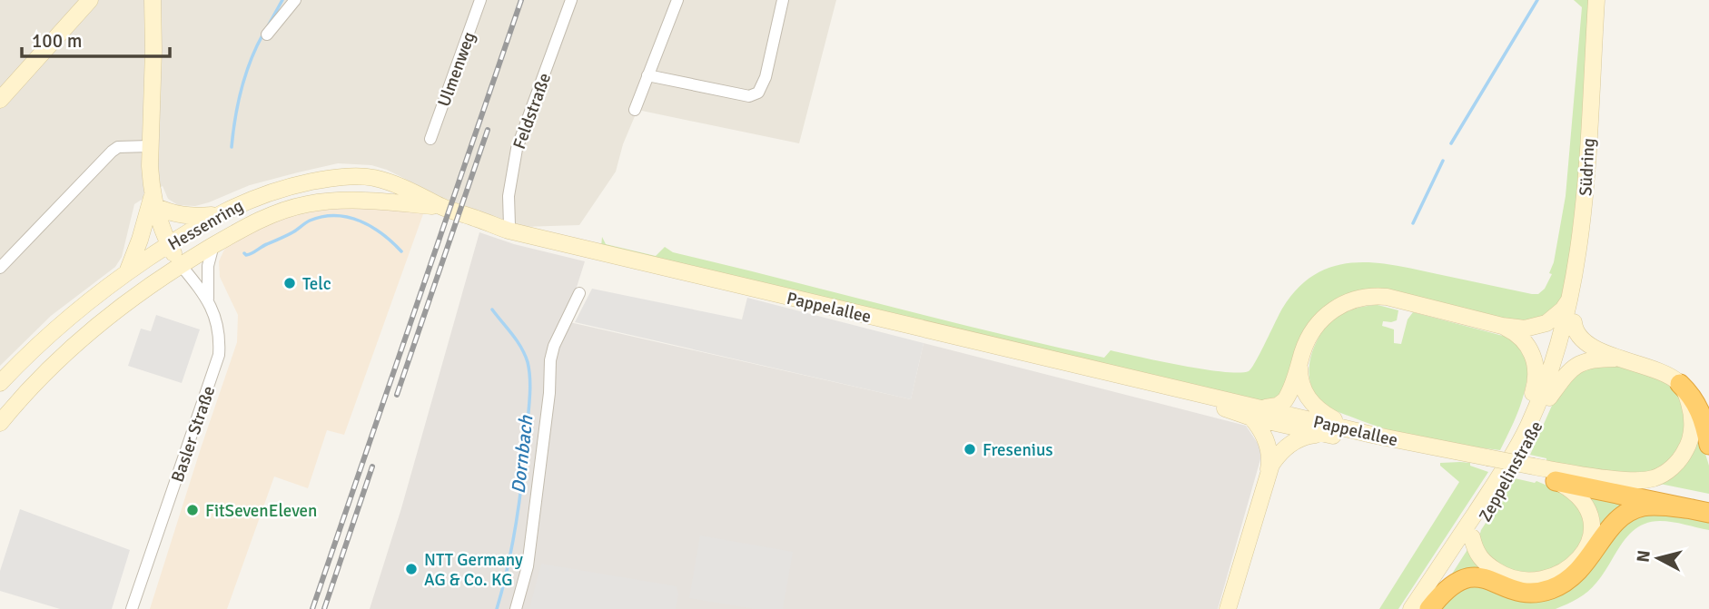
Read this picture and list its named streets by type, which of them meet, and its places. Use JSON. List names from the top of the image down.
{
  "streets": {
    "street": [
      "Ulmenweg",
      "Feldstraße",
      "Südring",
      "Hessenring",
      "Pappelallee",
      "Basler Straße",
      "Zeppelinstraße"
    ]
  },
  "crossings": [
    ["Feldstraße", "Pappelallee"],
    ["Südring", "Zeppelinstraße"],
    ["Hessenring", "Pappelallee"],
    ["Hessenring", "Basler Straße"],
    ["Pappelallee", "Zeppelinstraße"]
  ],
  "water": ["Dornbach"],
  "places": [
    "Telc",
    "Fresenius",
    "FitSevenEleven",
    "NTT Germany AG & Co. KG"
  ],
  "scale_bar": "100 m",
  "north": "left"
}
